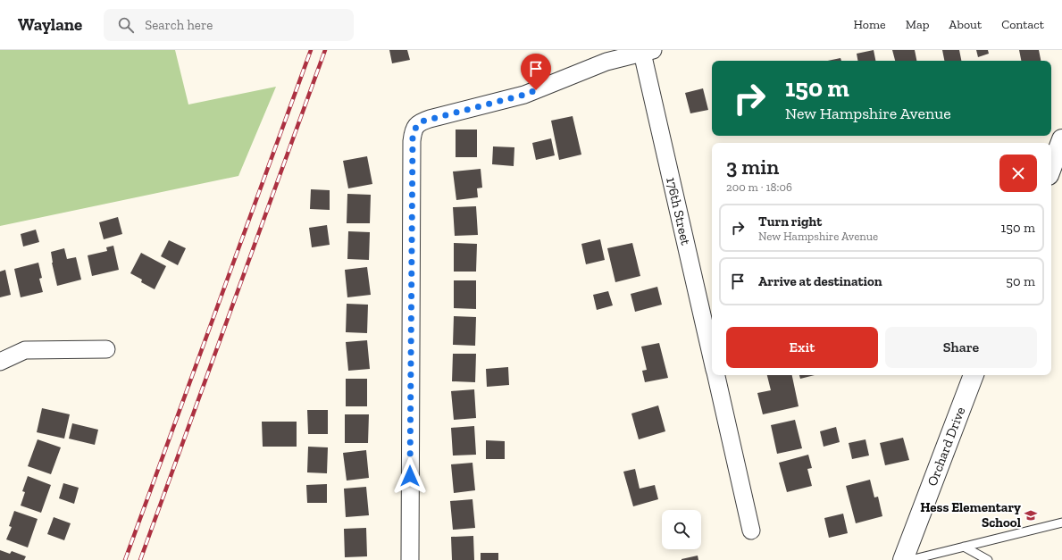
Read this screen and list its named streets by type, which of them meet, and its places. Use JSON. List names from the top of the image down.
{
  "streets": {
    "street": ["176th Street", "Orchard Drive"]
  },
  "places": {
    "school or university": ["Hess Elementary School"]
  },
  "page": {
    "header": "Waylane",
    "search": "Search here",
    "nav": [
      "Home",
      "Map",
      "About",
      "Contact"
    ],
    "turn": ["150 m", "New Hampshire Avenue"],
    "heading": ["3 min", "200 m · 18:06"],
    "list": [
      {
        "name": "Turn right",
        "note": "New Hampshire Avenue",
        "value": "150 m"
      },
      {
        "name": "Arrive at destination",
        "value": "50 m"
      }
    ],
    "buttons": ["Exit", "Share"]
  }
}
